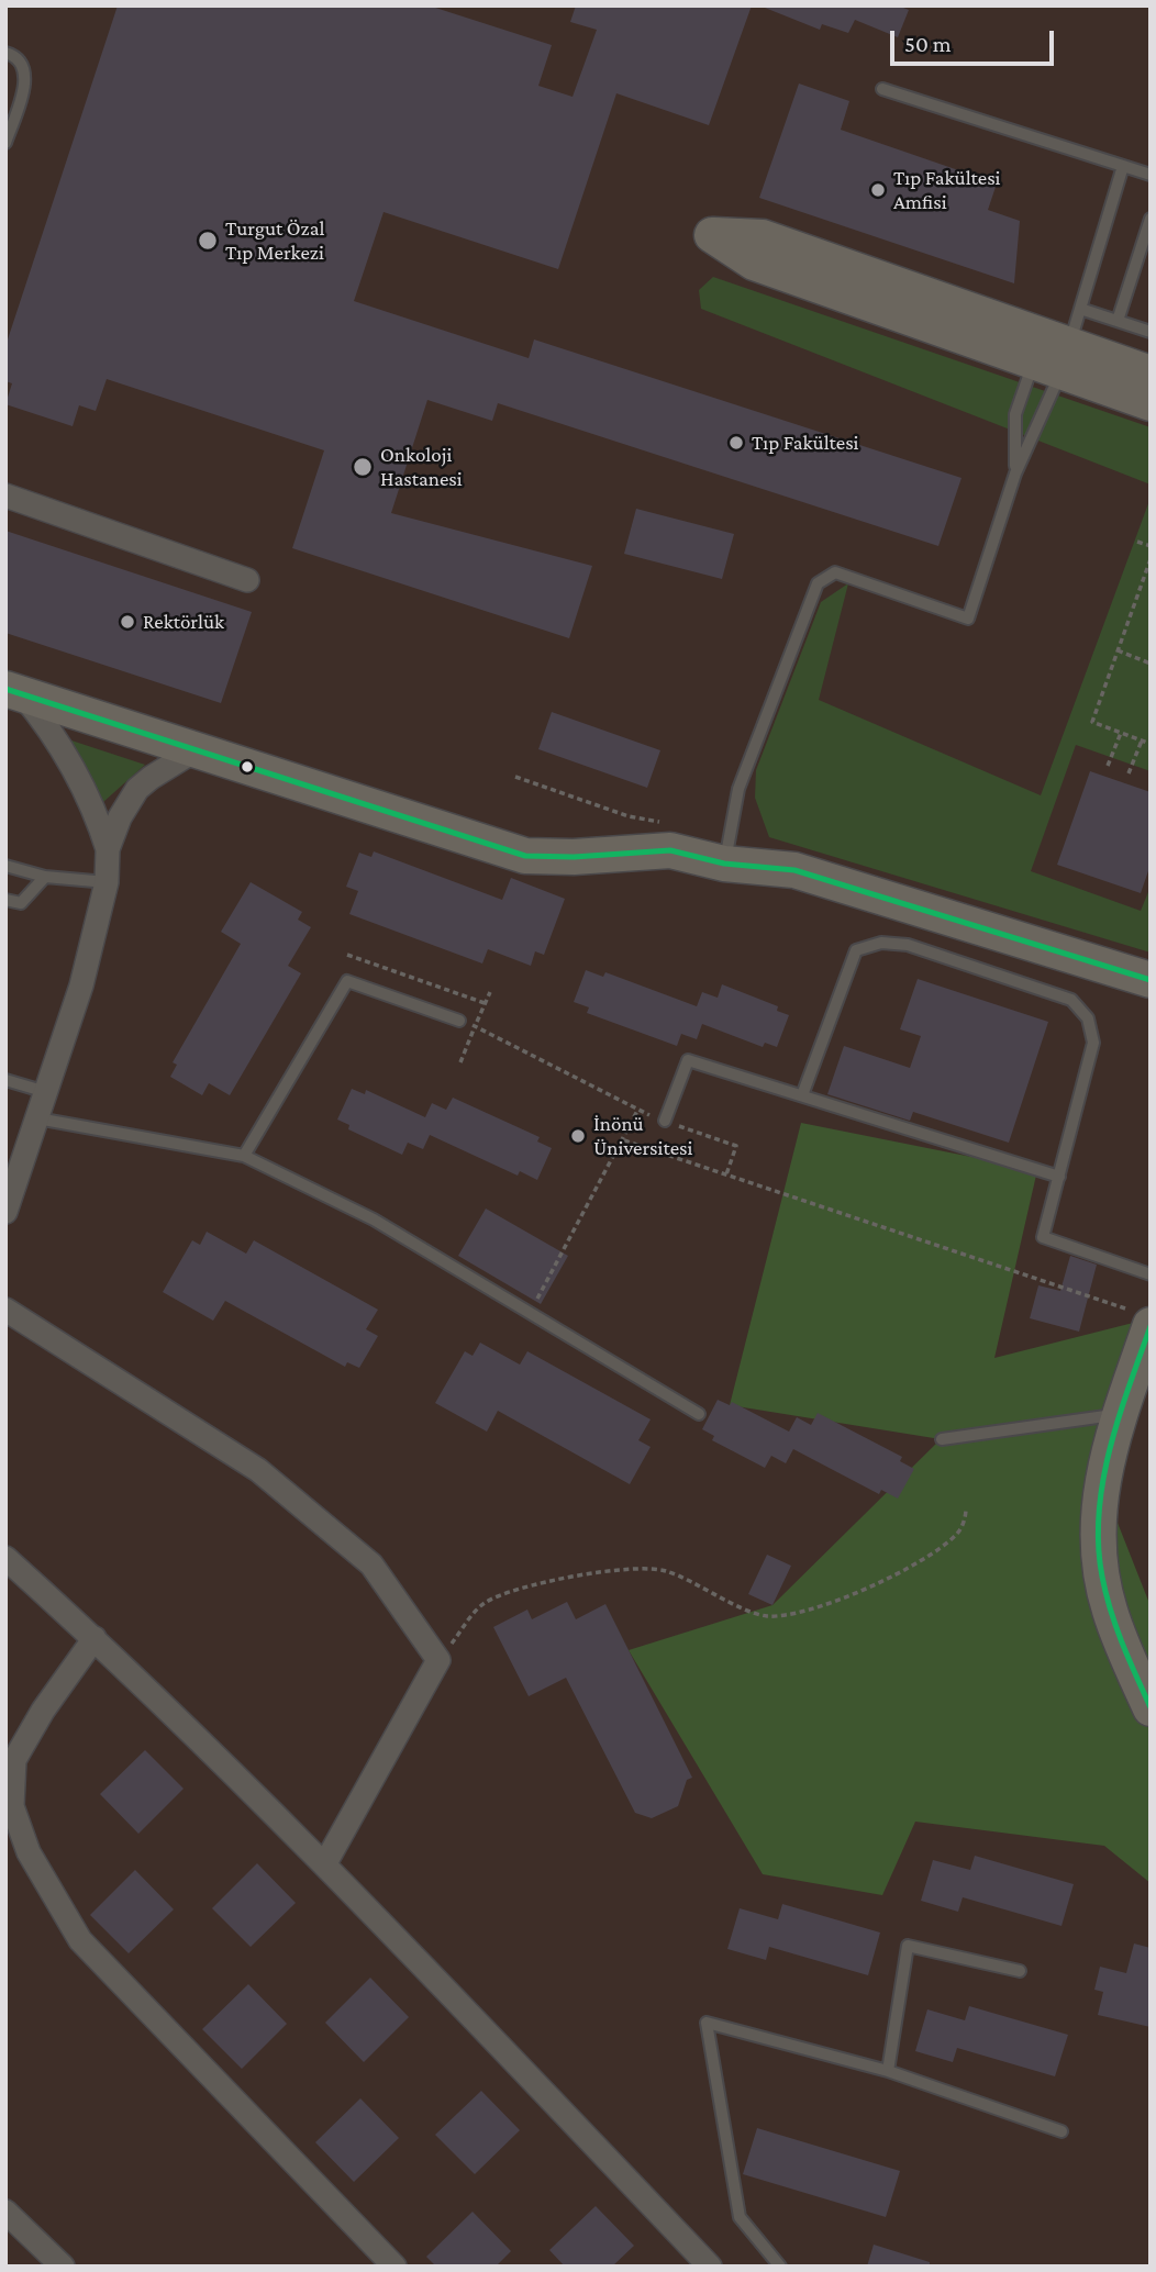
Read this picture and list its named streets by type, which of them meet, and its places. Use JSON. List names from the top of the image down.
{
  "places": [
    "Tıp Fakültesi Amfisi",
    "Turgut Özal Tıp Merkezi",
    "Tıp Fakültesi",
    "Onkoloji Hastanesi",
    "Rektörlük",
    "İnönü Üniversitesi"
  ],
  "scale_bar": "50 m"
}
